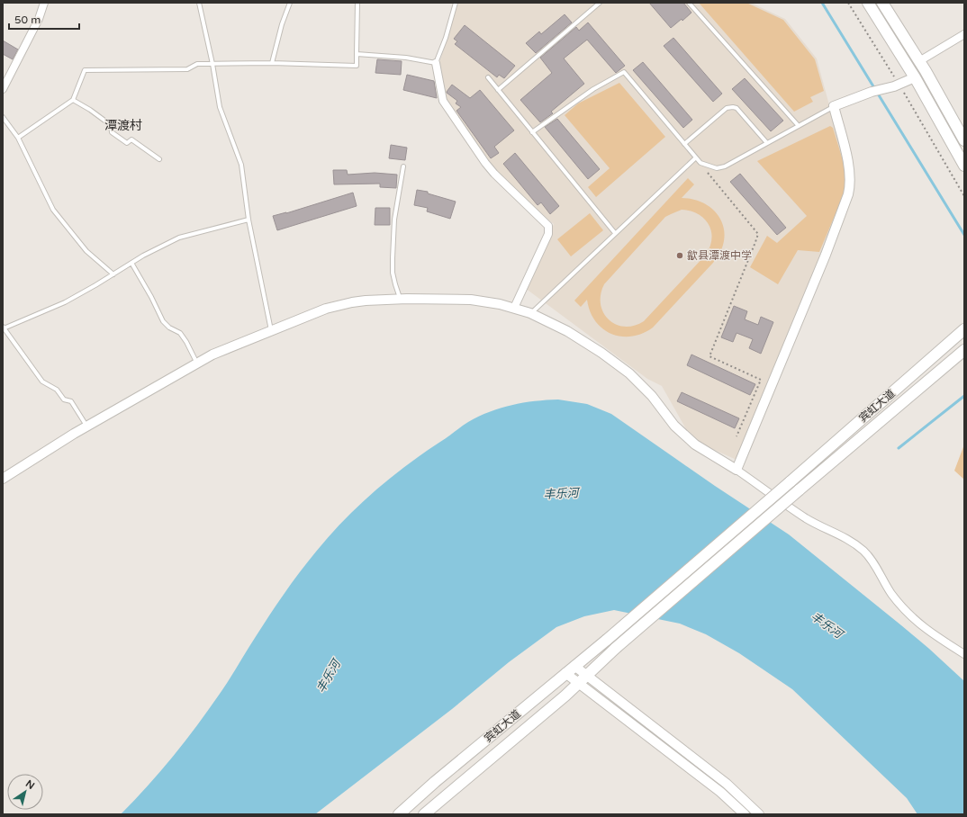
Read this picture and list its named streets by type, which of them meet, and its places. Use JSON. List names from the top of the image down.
{
  "streets": {
    "main road": ["宾虹大道"]
  },
  "districts": ["潭渡村"],
  "water": ["丰乐河"],
  "places": ["歙县潭渡中学"],
  "scale_bar": "50 m",
  "north": "top right"
}
